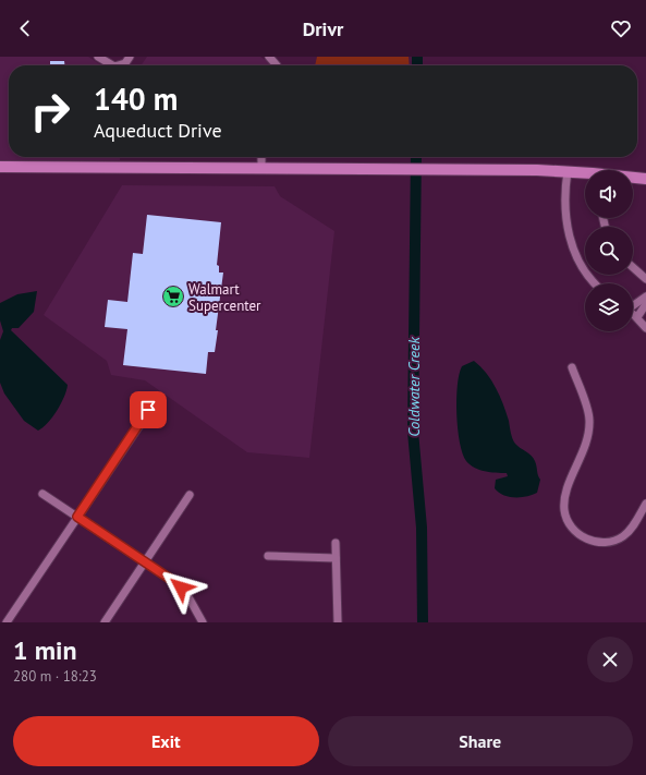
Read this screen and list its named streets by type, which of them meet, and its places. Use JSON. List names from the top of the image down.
{
  "water": ["Coldwater Creek"],
  "places": {
    "supermarket": ["Walmart Supercenter"]
  },
  "page": {
    "header": "Drivr",
    "turn": ["140 m", "Aqueduct Drive"],
    "heading": ["1 min", "280 m · 18:23"],
    "buttons": ["Exit", "Share"]
  }
}
